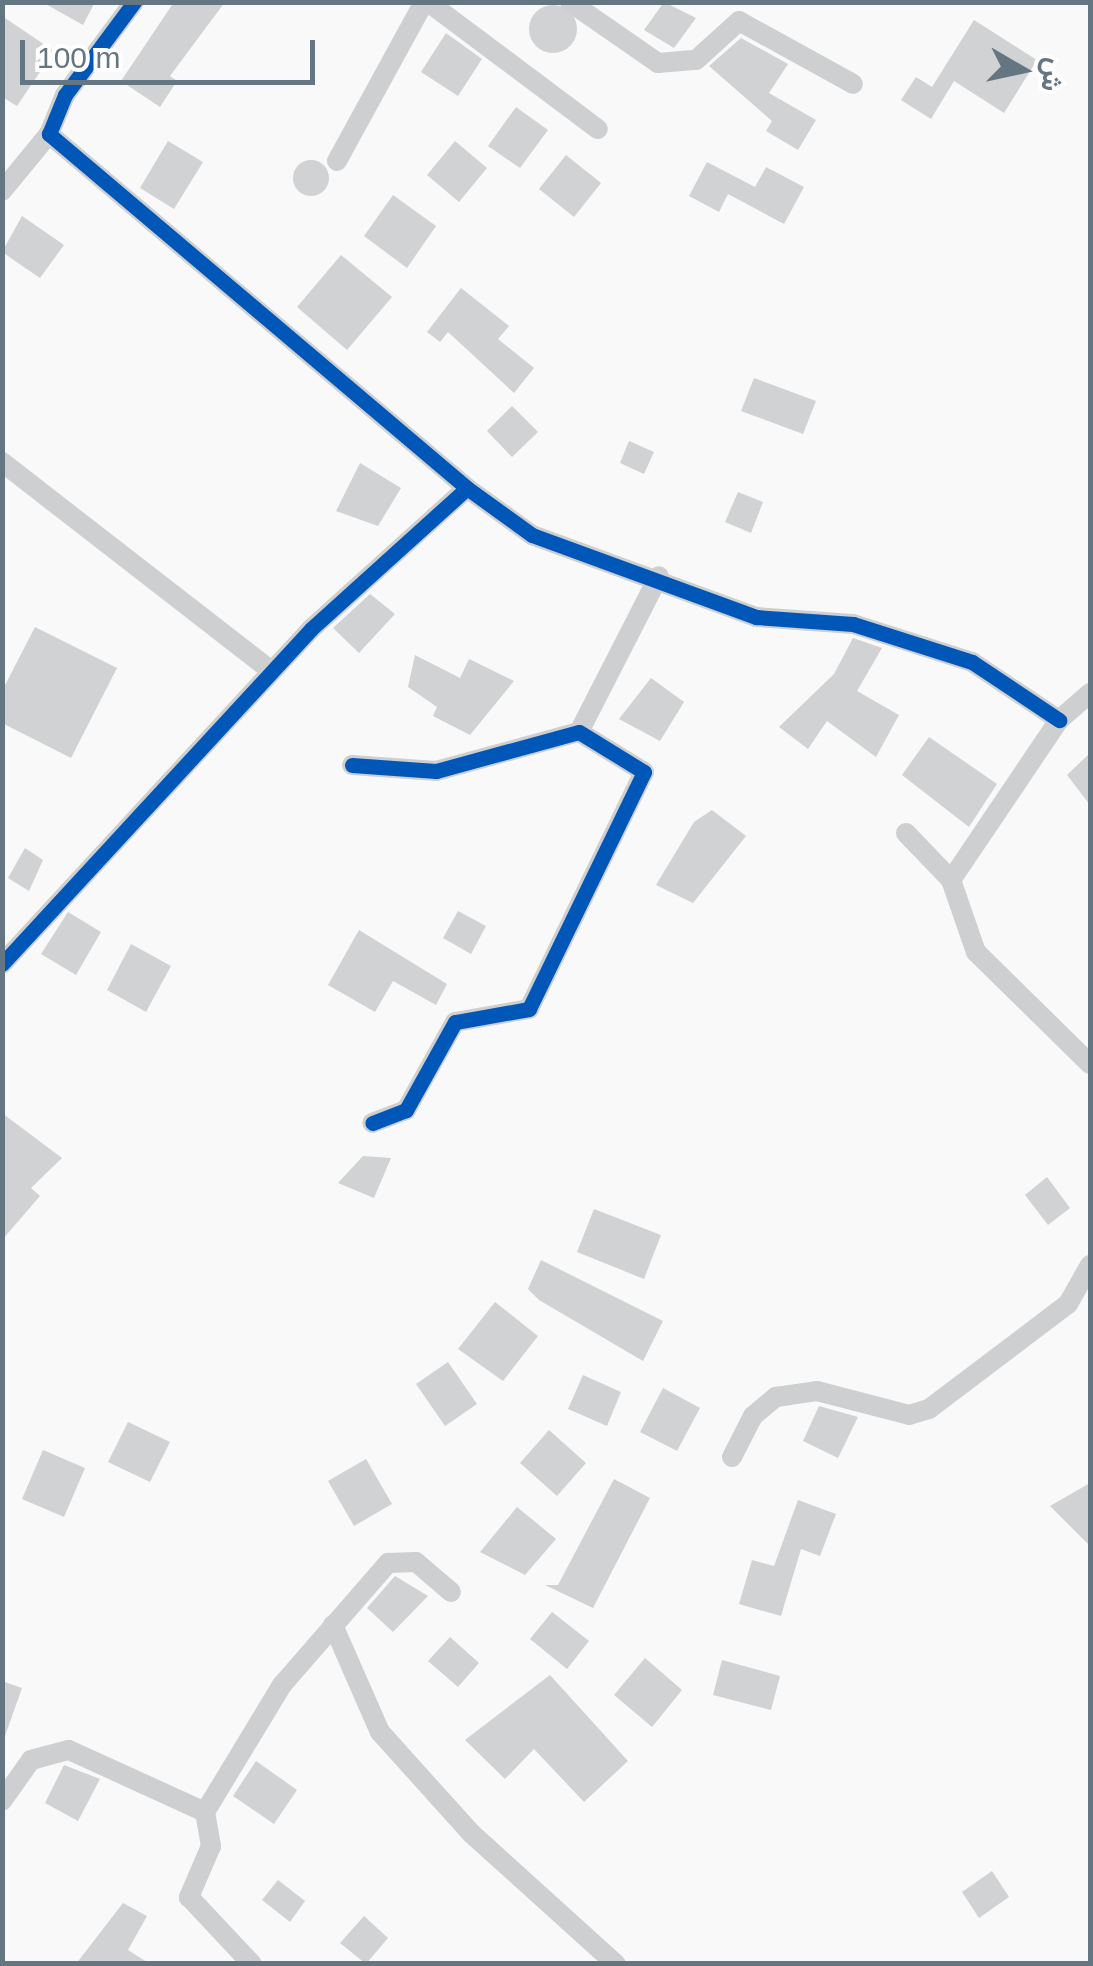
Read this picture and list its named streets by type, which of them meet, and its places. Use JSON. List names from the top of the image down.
{
  "scale_bar": "100 m",
  "north": "right"
}
